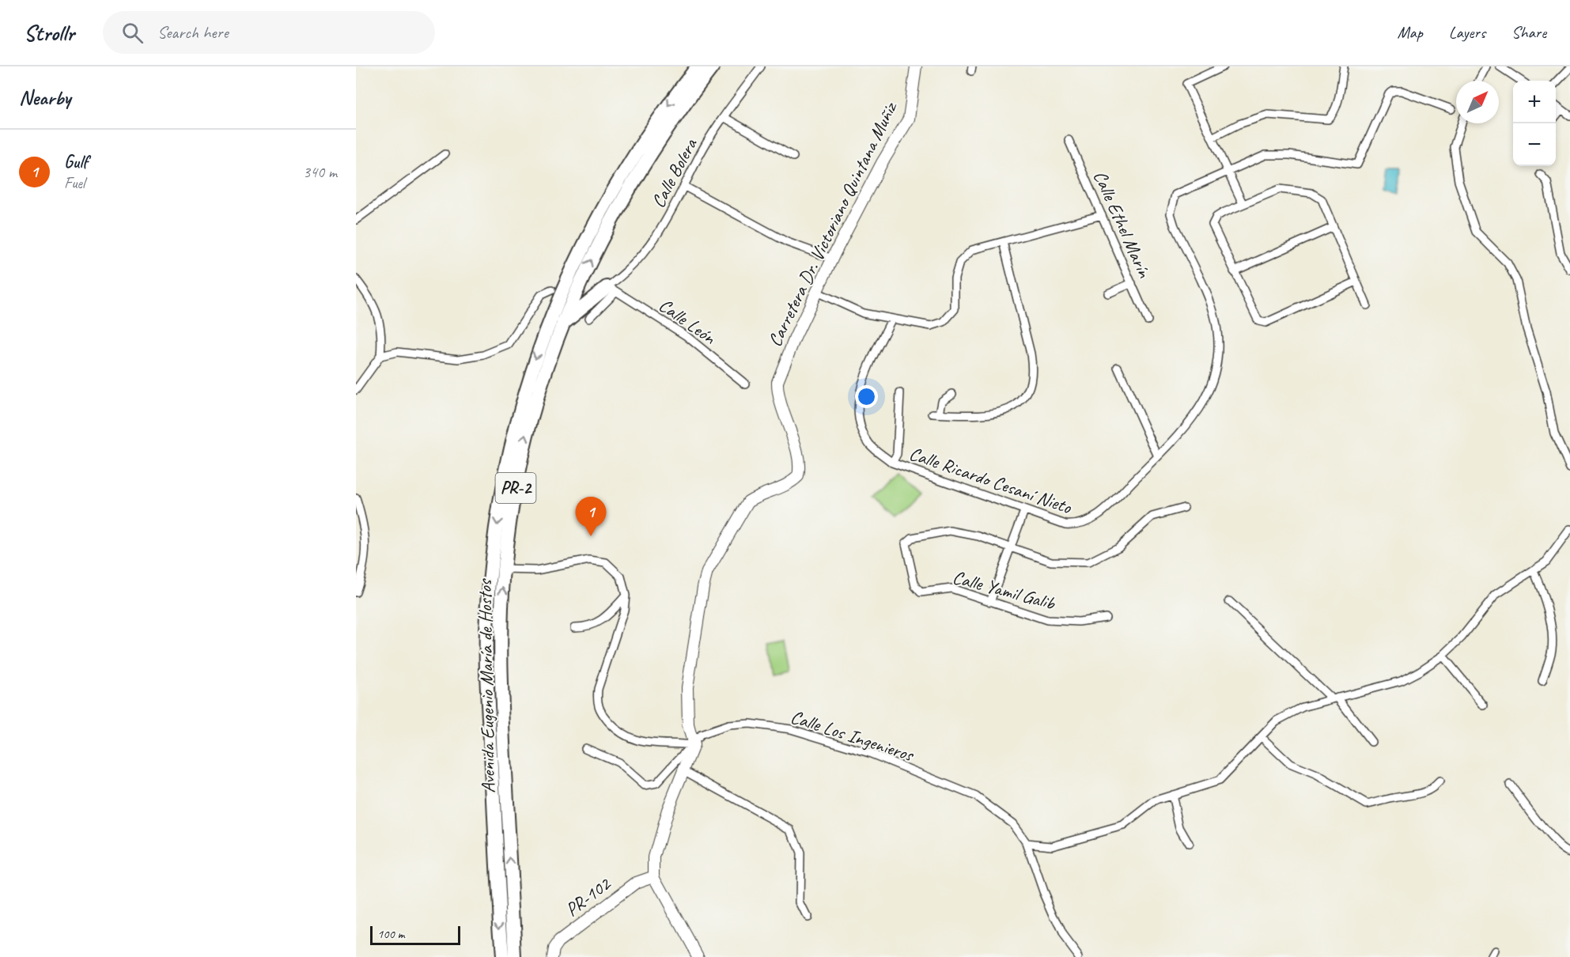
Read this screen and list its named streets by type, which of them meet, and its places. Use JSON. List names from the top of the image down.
{
  "streets": {
    "highway": ["PR-2", "Avenida Eugenio María de Hostos"],
    "street": [
      "Calle Bolera",
      "Calle Ethel Marín",
      "Carretera Dr. Victoriano Quintana Muñiz",
      "Calle León",
      "Calle Ricardo Cesaní Nieto",
      "Calle Yamil Galib",
      "Calle Los Ingenieros",
      "PR-102"
    ]
  },
  "crossings": [
    ["Calle Bolera", "Calle León"],
    ["Carretera Dr. Victoriano Quintana Muñiz", "Calle Los Ingenieros"]
  ],
  "scale_bar": "100 m",
  "north": "top right",
  "page": {
    "header": "Strollr",
    "search": "Search here",
    "nav": ["Map", "Layers", "Share"],
    "heading": "Nearby",
    "map_buttons": ["+", "−"],
    "list": [
      {
        "mark": "1",
        "name": "Gulf",
        "note": "Fuel",
        "value": "340 m"
      }
    ],
    "pins": "1",
    "scale": "100 m"
  }
}
